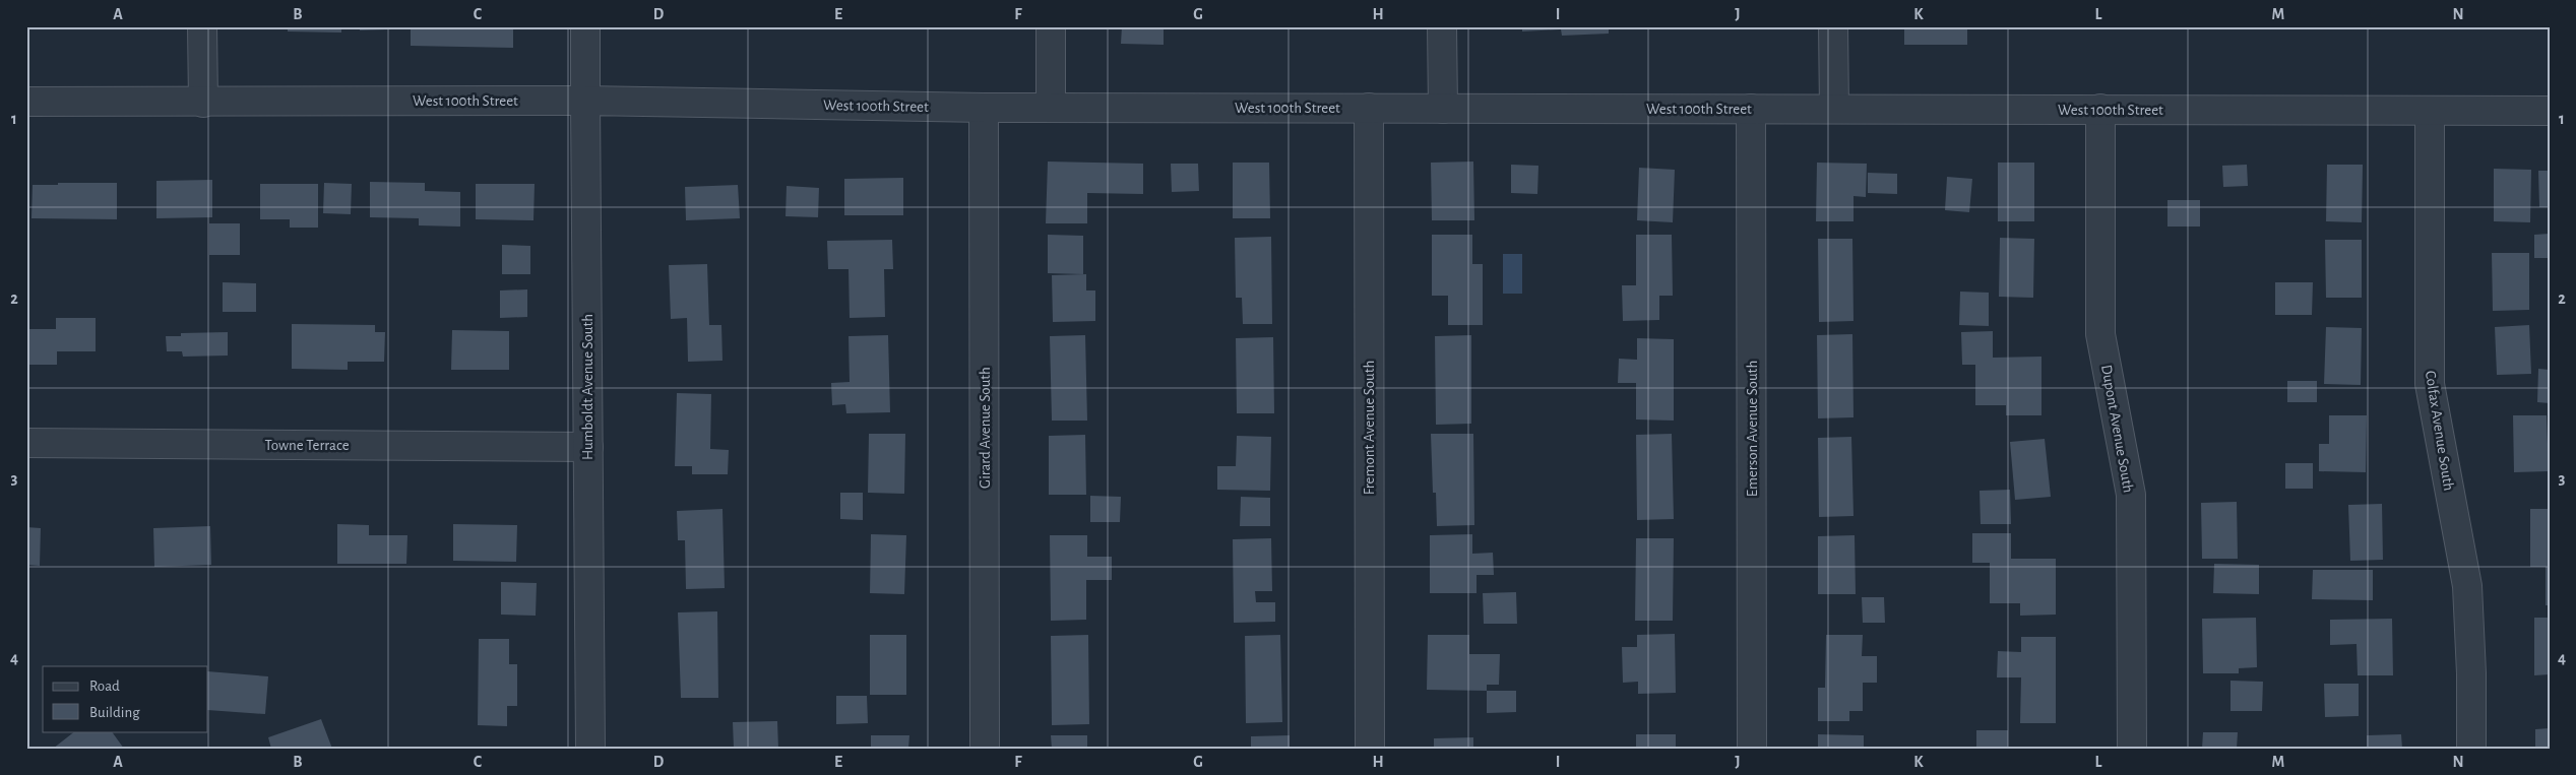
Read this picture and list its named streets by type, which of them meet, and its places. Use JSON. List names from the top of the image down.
{
  "streets": {
    "street": [
      "West 100th Street",
      "Humboldt Avenue South",
      "Girard Avenue South",
      "Fremont Avenue South",
      "Emerson Avenue South",
      "Dupont Avenue South",
      "Colfax Avenue South",
      "Towne Terrace"
    ]
  },
  "crossings": [
    ["West 100th Street", "Humboldt Avenue South"],
    ["West 100th Street", "Girard Avenue South"],
    ["West 100th Street", "Fremont Avenue South"],
    ["West 100th Street", "Emerson Avenue South"],
    ["West 100th Street", "Dupont Avenue South"],
    ["West 100th Street", "Colfax Avenue South"],
    ["Humboldt Avenue South", "Towne Terrace"]
  ],
  "legend": ["Road", "Building"],
  "grid": {
    "columns": [
      "A",
      "B",
      "C",
      "D",
      "E",
      "F",
      "G",
      "H",
      "I",
      "J",
      "K",
      "L",
      "M",
      "N"
    ],
    "rows": [
      "1",
      "2",
      "3",
      "4"
    ]
  }
}
